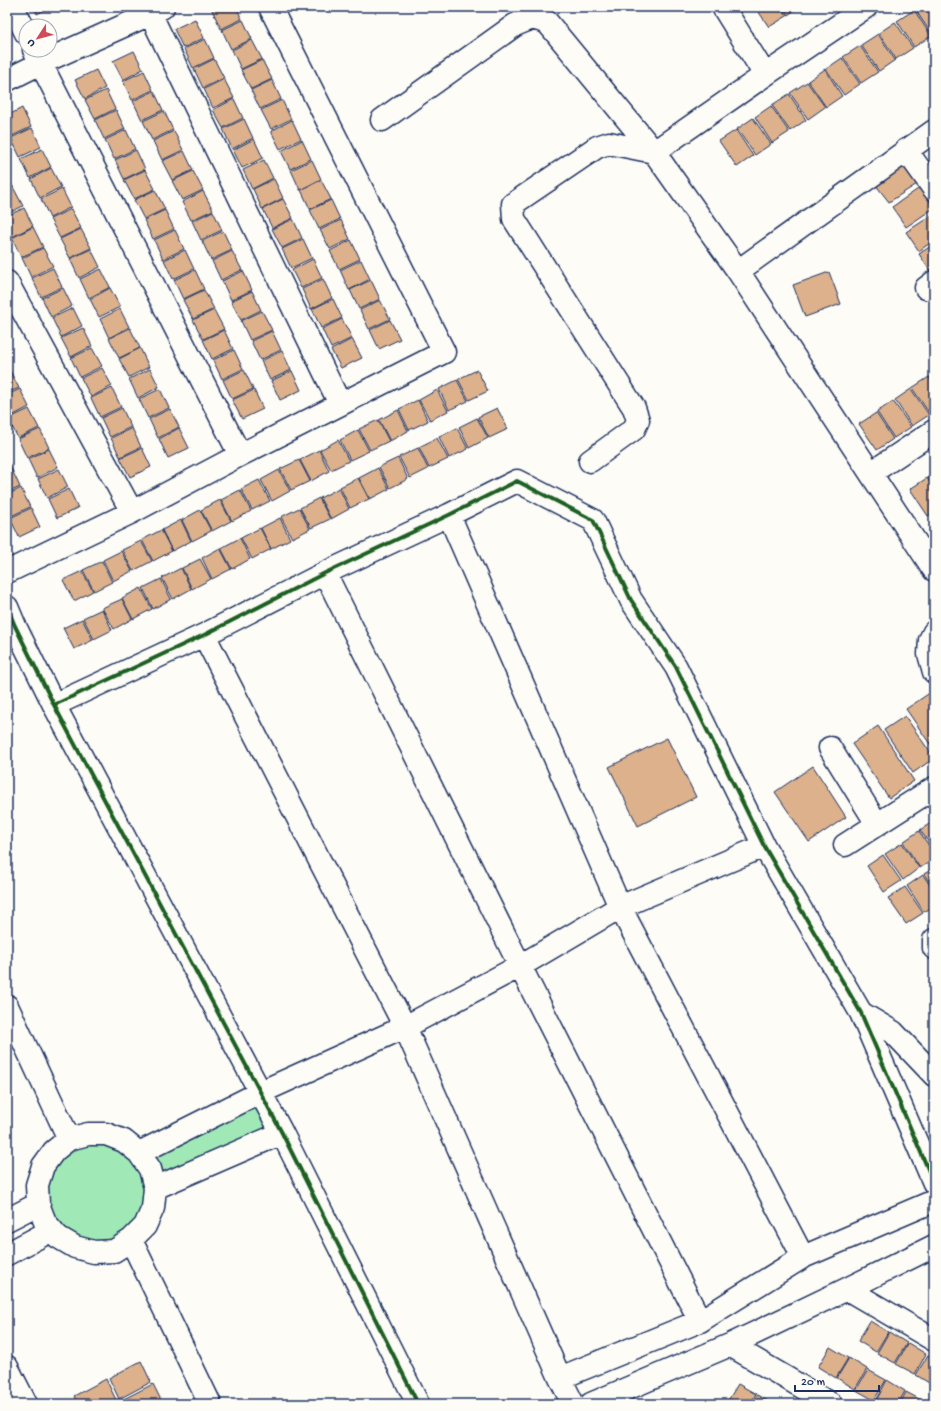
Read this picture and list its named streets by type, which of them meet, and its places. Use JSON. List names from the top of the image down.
{
  "scale_bar": "20 m",
  "north": "bottom left"
}
